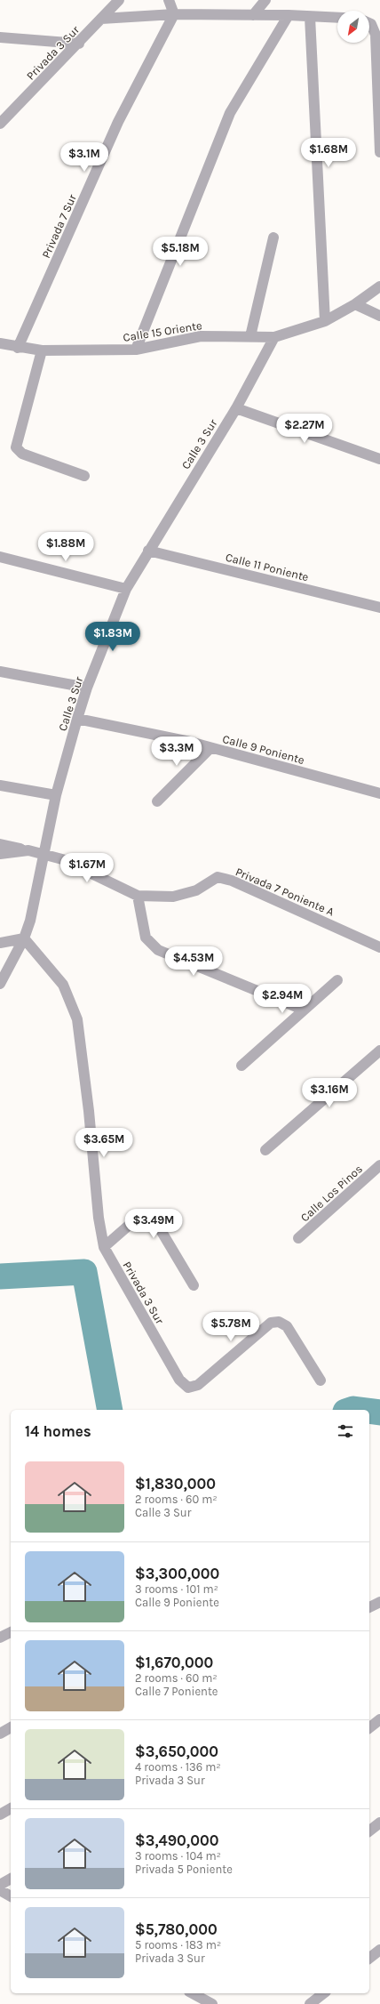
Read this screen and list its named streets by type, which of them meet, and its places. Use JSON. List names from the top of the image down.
{
  "streets": {
    "street": [
      "Privada 3 Sur",
      "Privada 7 Sur",
      "Calle 15 Oriente",
      "Calle 3 Sur",
      "Calle 11 Poniente",
      "Calle 9 Poniente",
      "Privada 7 Poniente A",
      "Calle Los Pinos"
    ]
  },
  "crossings": [
    ["Privada 3 Sur", "Calle 3 Sur"],
    ["Privada 7 Sur", "Calle 15 Oriente"],
    ["Calle 15 Oriente", "Calle 3 Sur"],
    ["Calle 3 Sur", "Calle 11 Poniente"],
    ["Calle 3 Sur", "Calle 9 Poniente"]
  ],
  "north": "bottom left",
  "page": {
    "price": [
      "$1.68M",
      "$3.1M",
      "$5.18M",
      "$2.27M",
      "$1.88M",
      "$1.83M",
      "$3.3M",
      "$1.67M",
      "$4.53M",
      "$2.94M",
      "$3.16M",
      "$3.65M",
      "$3.49M",
      "$5.78M"
    ],
    "heading": "14 homes",
    "list": [
      {
        "name": "$1,830,000",
        "note": "2 rooms · 60 m² · Calle 3 Sur"
      },
      {
        "name": "$3,300,000",
        "note": "3 rooms · 101 m² · Calle 9 Poniente"
      },
      {
        "name": "$1,670,000",
        "note": "2 rooms · 60 m² · Calle 7 Poniente"
      },
      {
        "name": "$3,650,000",
        "note": "4 rooms · 136 m² · Privada 3 Sur"
      },
      {
        "name": "$3,490,000",
        "note": "3 rooms · 104 m² · Privada 5 Poniente"
      },
      {
        "name": "$5,780,000",
        "note": "5 rooms · 183 m² · Privada 3 Sur"
      }
    ]
  }
}
